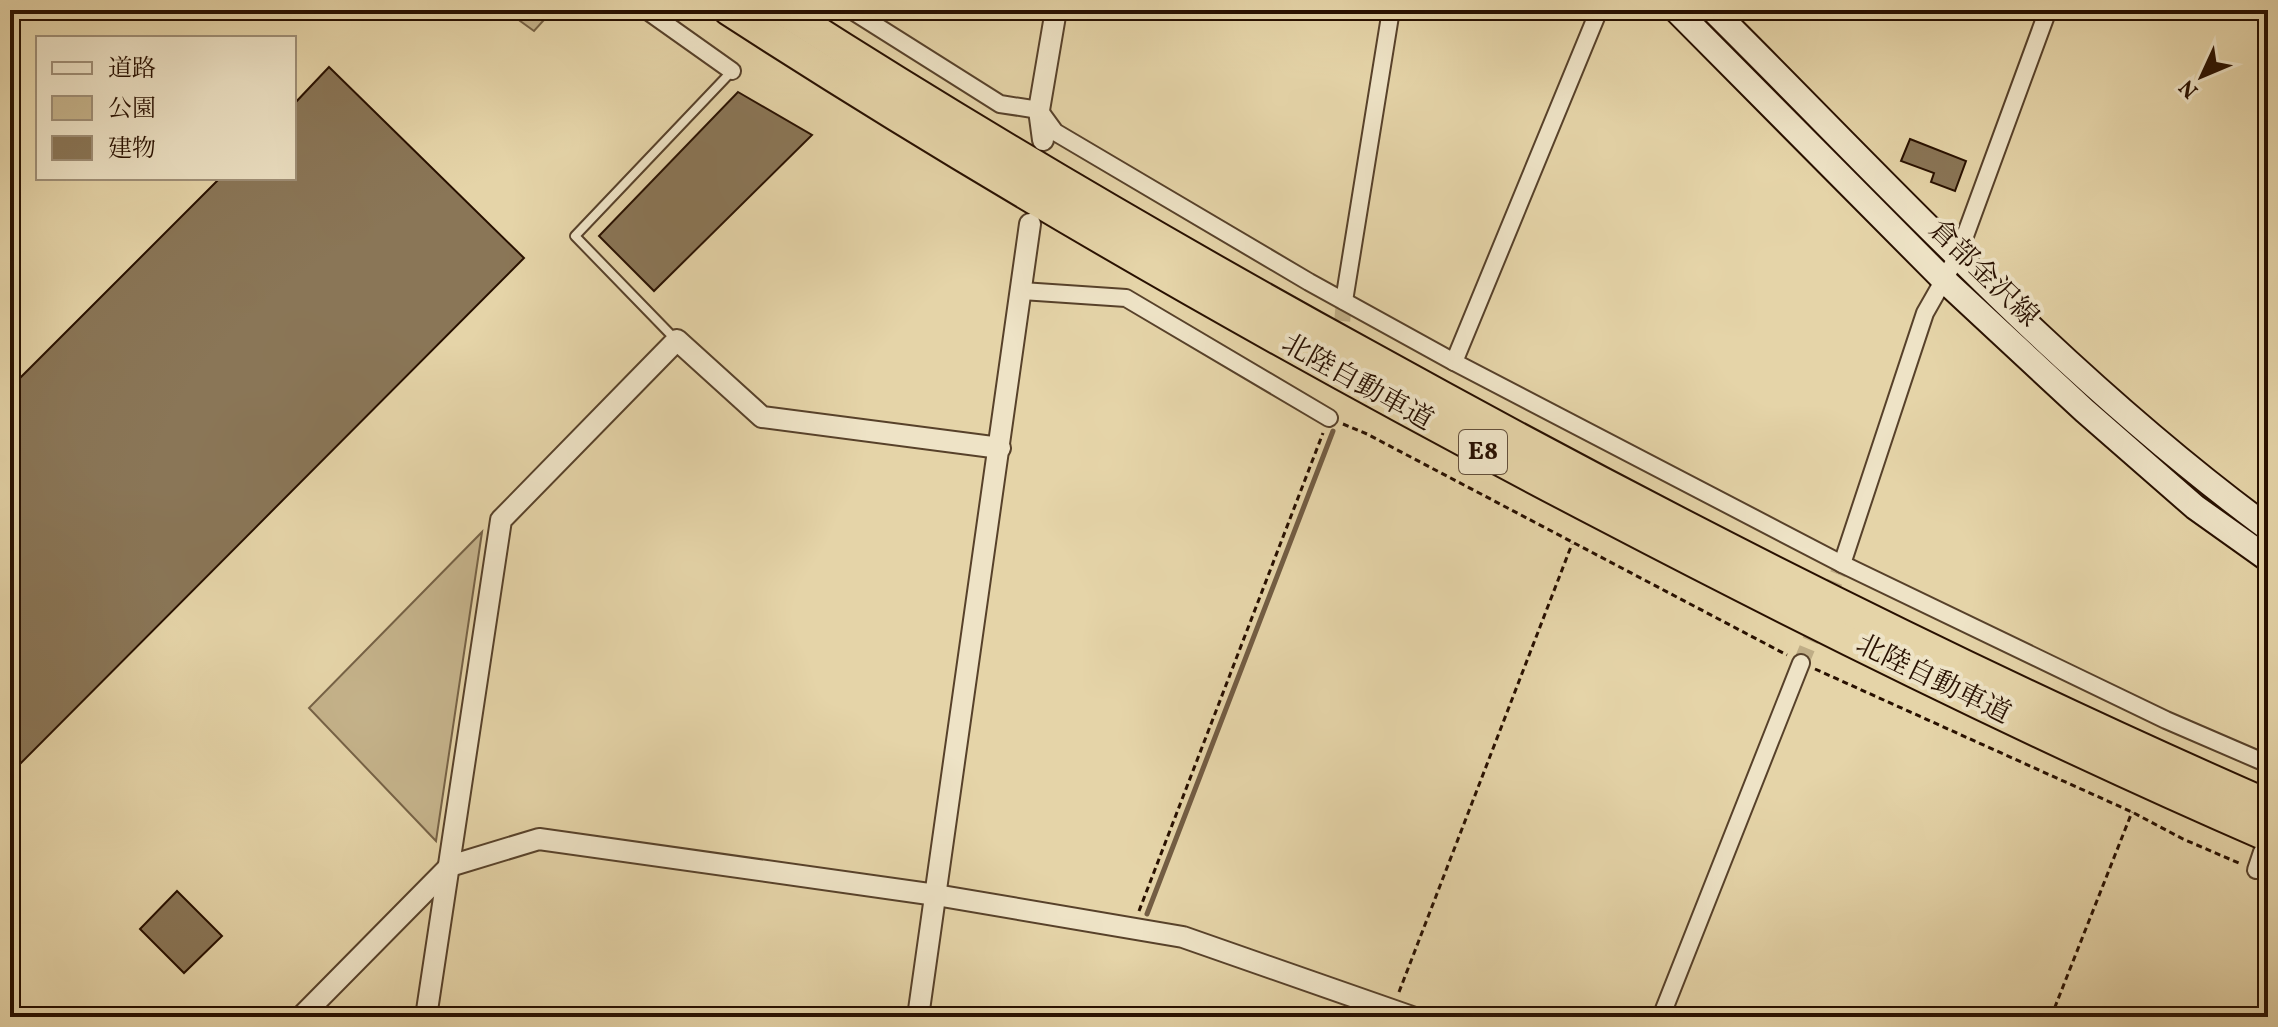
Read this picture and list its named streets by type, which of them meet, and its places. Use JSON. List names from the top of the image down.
{
  "streets": {
    "highway": ["北陸自動車道", "E8"],
    "main road": ["倉部金沢線"]
  },
  "legend": ["道路", "公園", "建物"],
  "north": "bottom left"
}
